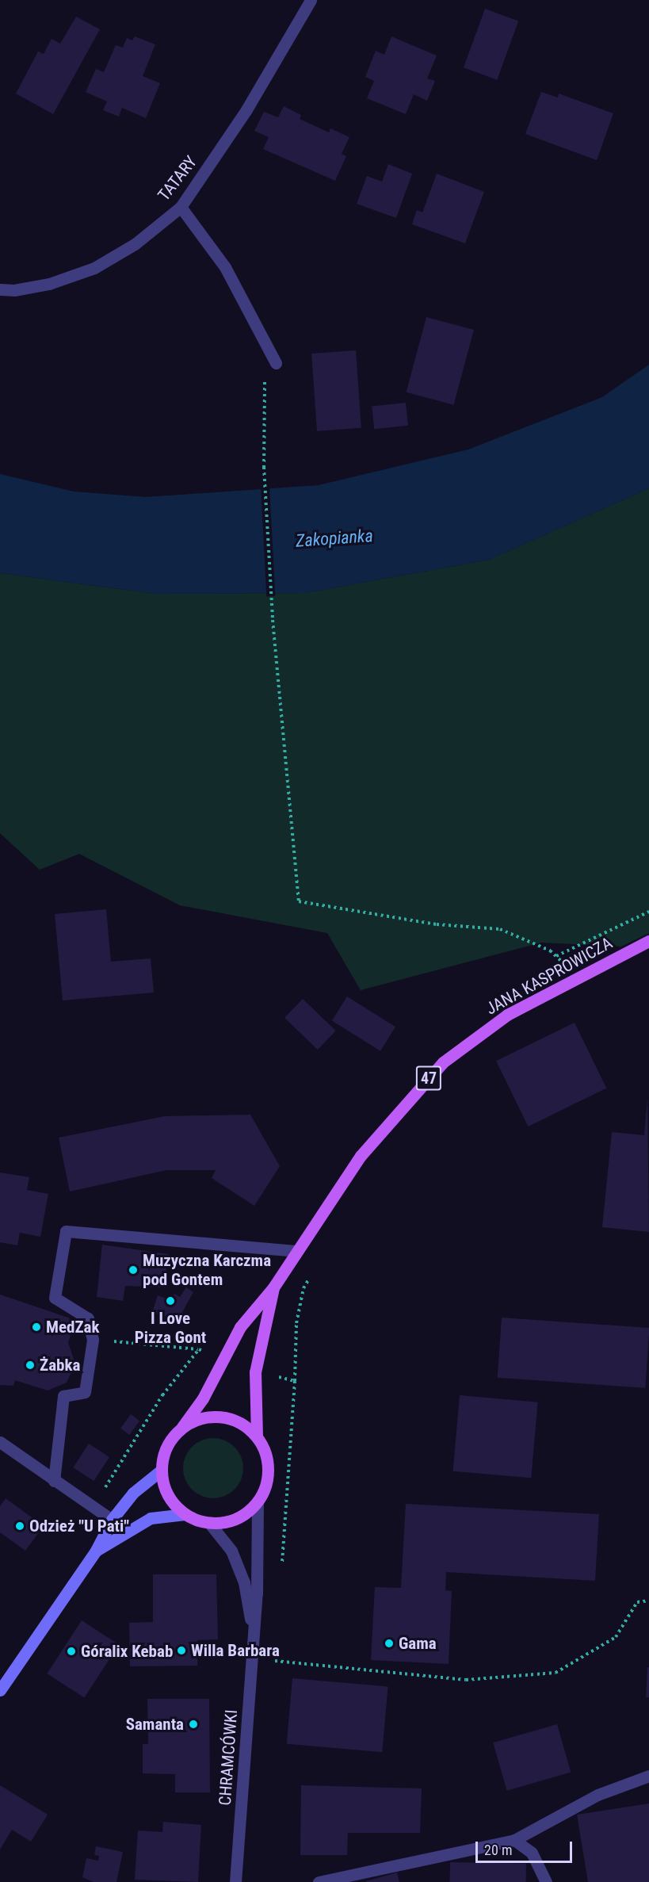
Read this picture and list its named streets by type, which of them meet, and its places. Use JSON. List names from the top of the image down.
{
  "streets": {
    "main road": ["JANA KASPROWICZA", "47"],
    "street": ["TATARY", "CHRAMCÓWKI"]
  },
  "crossings": [
    ["JANA KASPROWICZA", "47"],
    ["JANA KASPROWICZA", "CHRAMCÓWKI"],
    ["47", "CHRAMCÓWKI"]
  ],
  "water": ["Zakopianka"],
  "places": [
    "Muzyczna Karczma pod Gontem",
    "I Love Pizza Gont",
    "MedZak",
    "Żabka",
    "Odzież \"U Pati\"",
    "Gama",
    "Willa Barbara",
    "Góralix Kebab",
    "Samanta"
  ],
  "scale_bar": "20 m"
}
